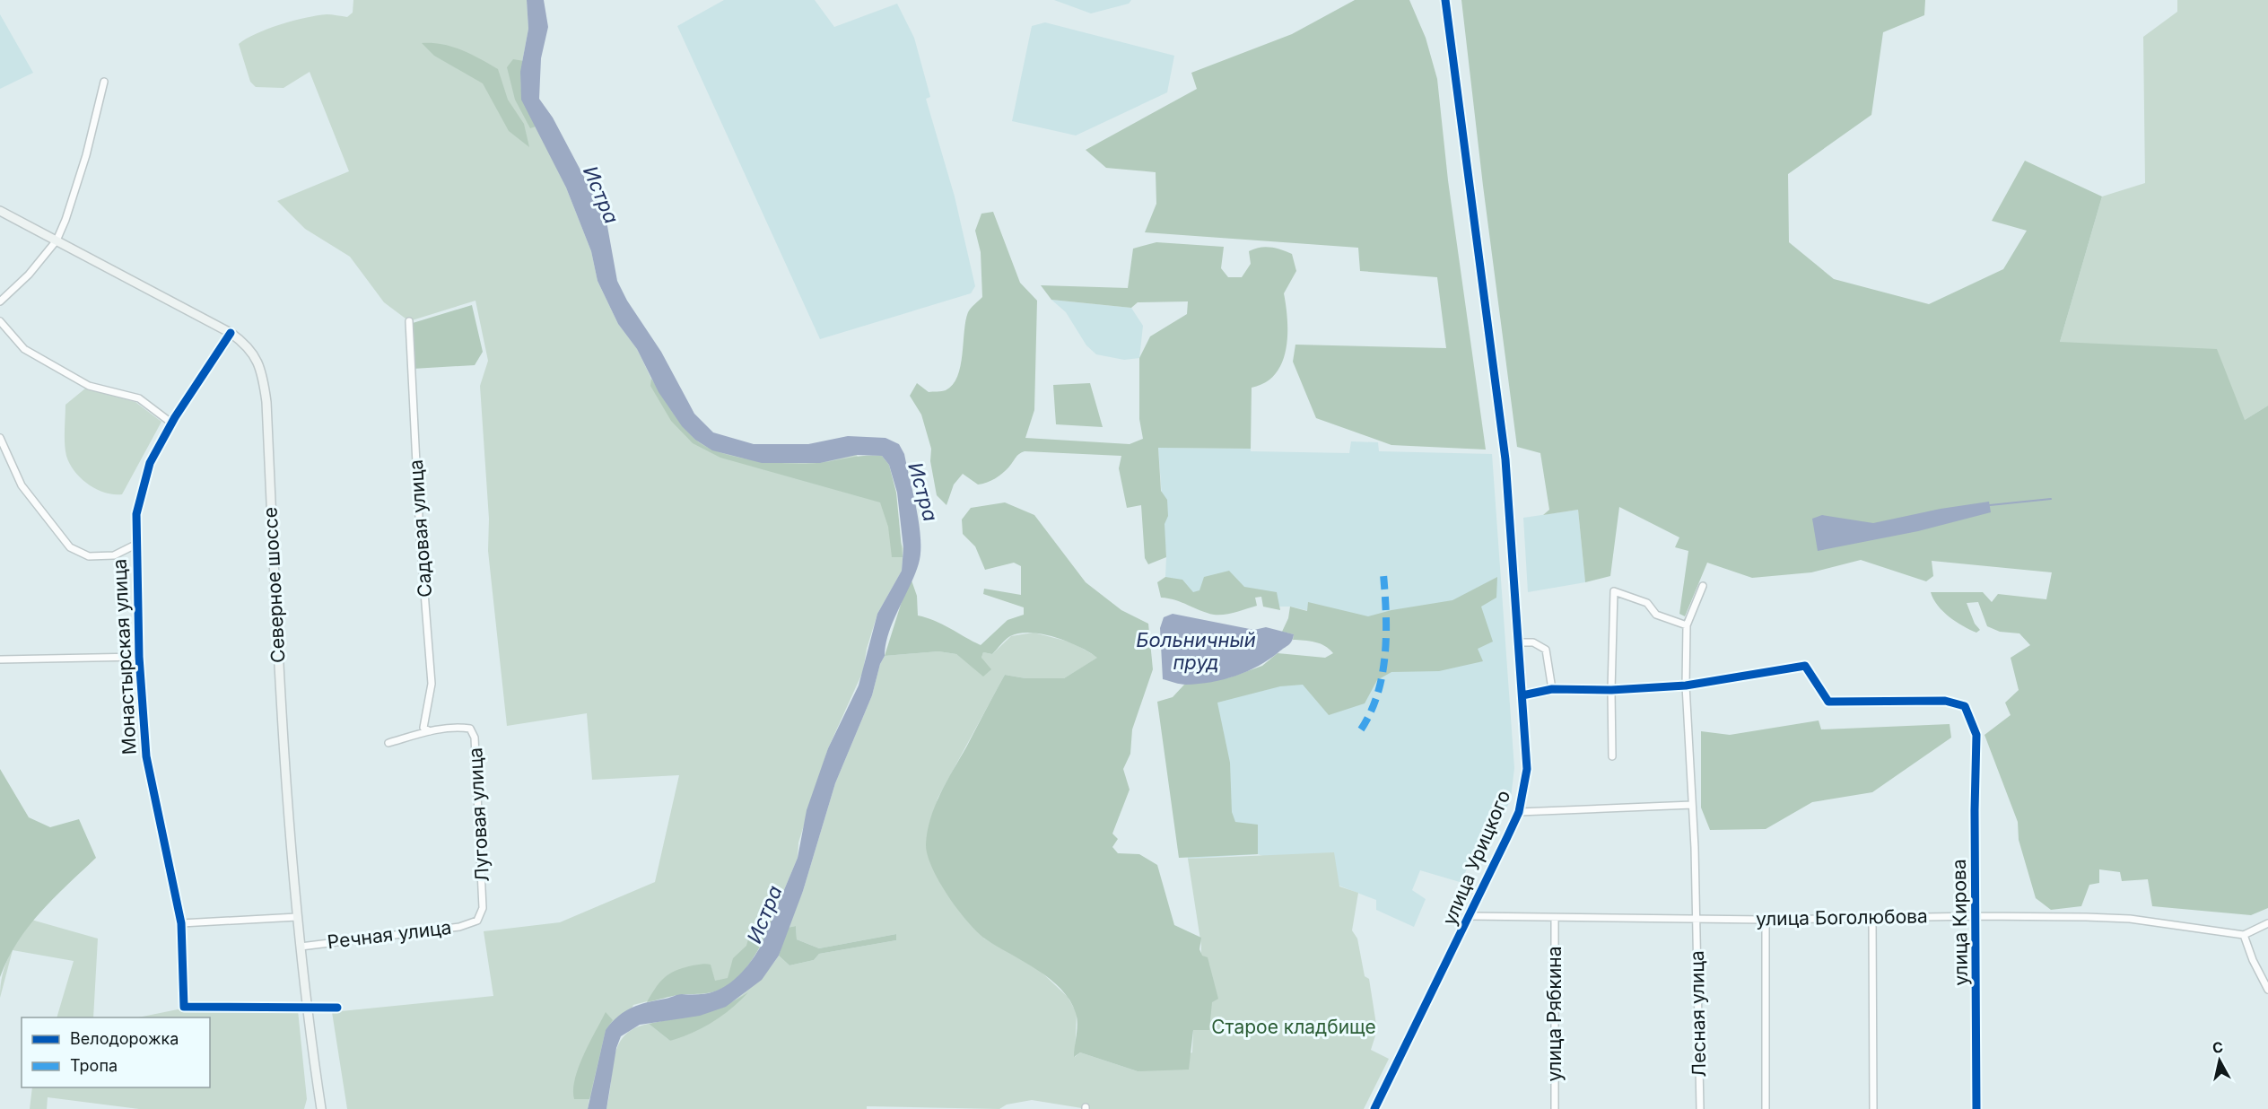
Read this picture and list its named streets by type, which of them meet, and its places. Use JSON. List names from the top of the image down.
{
  "streets": {
    "street": [
      "Садовая улица",
      "Северное шоссе",
      "Монастырская улица",
      "Луговая улица",
      "улица Урицкого",
      "улица Боголюбова",
      "улица Кирова",
      "Речная улица",
      "улица Рябкина",
      "Лесная улица"
    ]
  },
  "crossings": [
    ["Садовая улица", "Луговая улица"],
    ["Северное шоссе", "Монастырская улица"],
    ["Северное шоссе", "Речная улица"],
    ["Луговая улица", "Речная улица"],
    ["улица Урицкого", "улица Боголюбова"],
    ["улица Боголюбова", "улица Кирова"],
    ["улица Боголюбова", "улица Рябкина"],
    ["улица Боголюбова", "Лесная улица"],
    ["улица Кирова", "Лесная улица"]
  ],
  "water": ["Истра", "Больничный пруд"],
  "parks": ["Старое кладбище"],
  "legend": ["Велодорожка", "Тропа"],
  "north": "top"
}
